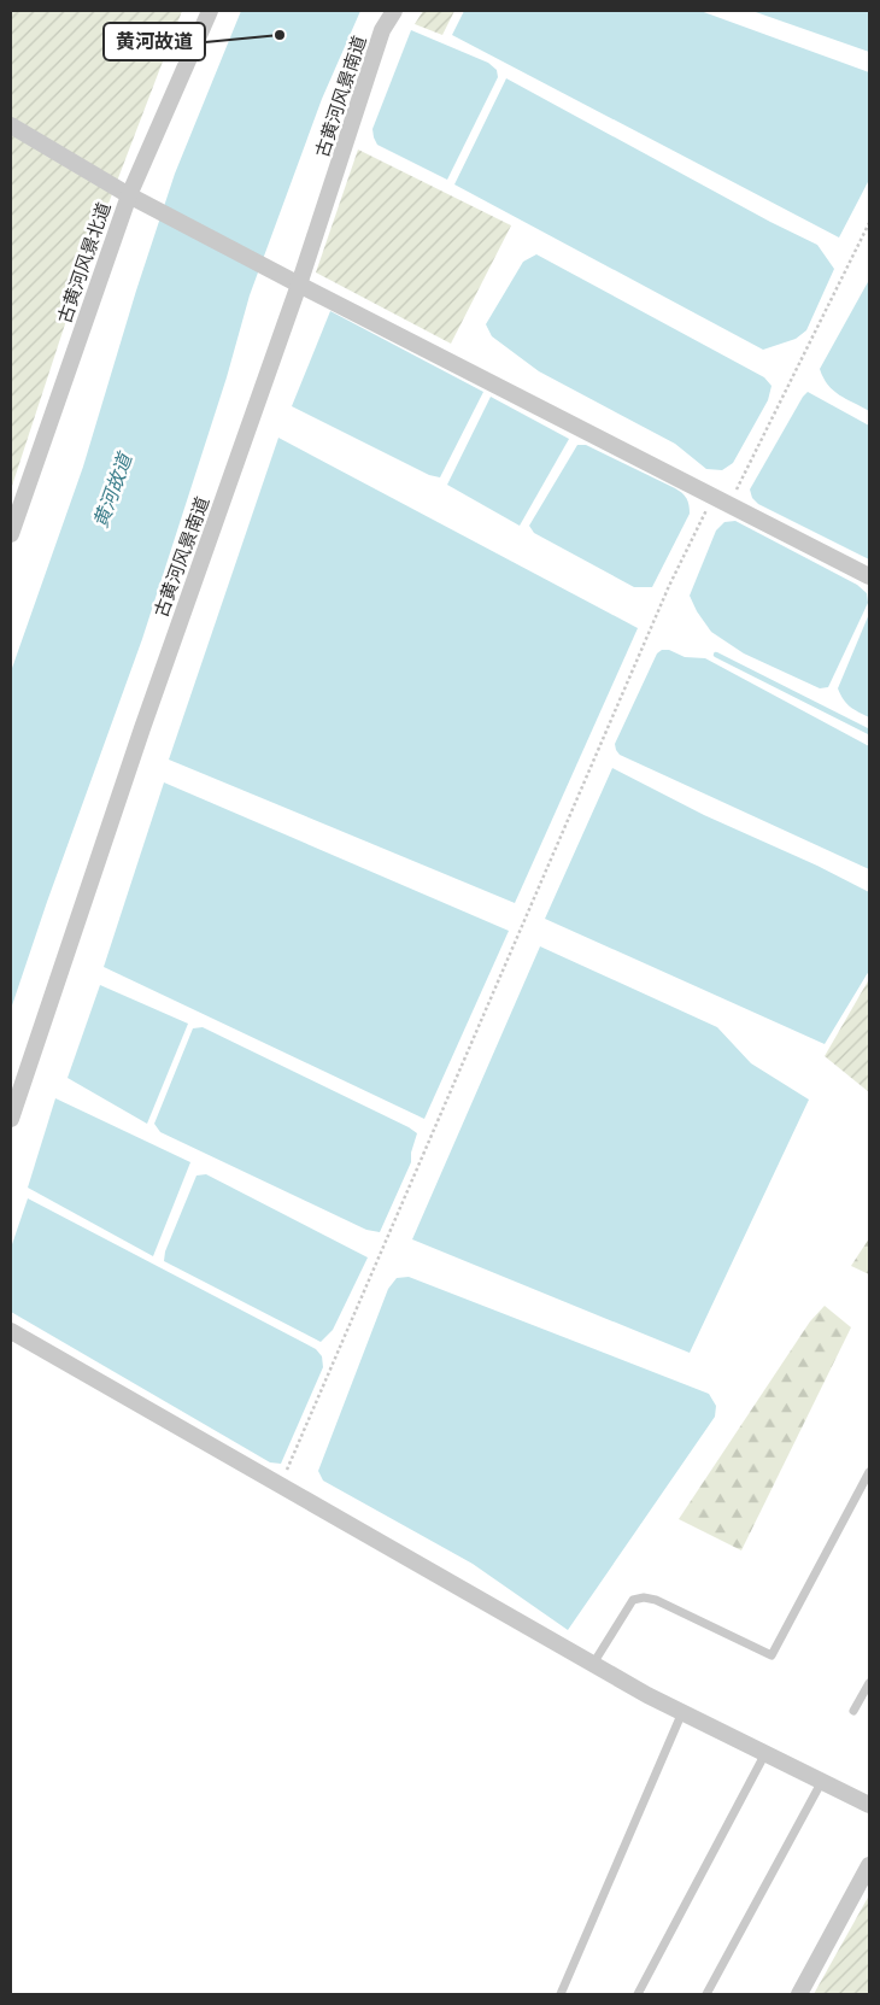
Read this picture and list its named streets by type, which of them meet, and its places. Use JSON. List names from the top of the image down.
{
  "streets": {
    "street": ["古黄河风景南道", "古黄河风景北道"]
  },
  "water": ["黄河故道"],
  "places": ["黄河故道"]
}
